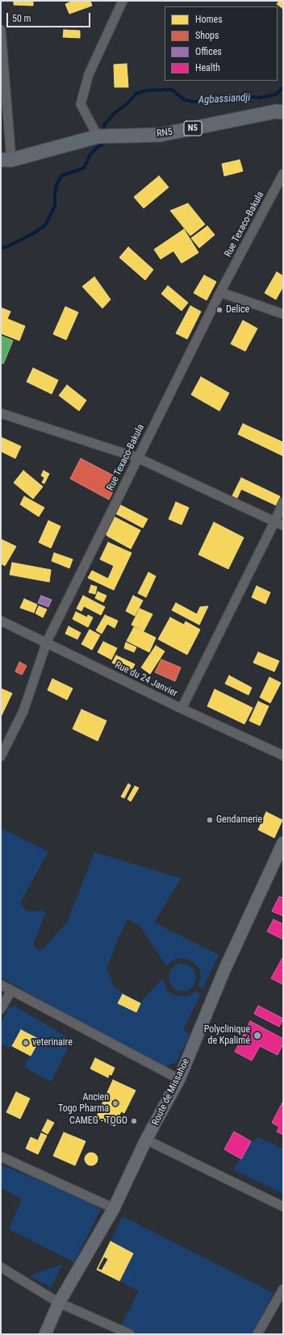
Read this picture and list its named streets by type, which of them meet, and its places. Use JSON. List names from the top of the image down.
{
  "streets": {
    "main road": ["N5", "RN5", "Route de Missahoe"],
    "street": ["Rue Texaco-Bakula", "Rue du 24 Janvier"]
  },
  "crossings": [
    ["N5", "RN5"],
    ["Rue Texaco-Bakula", "Rue du 24 Janvier"]
  ],
  "water": ["Agbassiandji"],
  "places": [
    "Delice",
    "Gendamerie",
    "Polyclinique de Kpalimé",
    "veterinaire",
    "Ancien Togo Pharma",
    "CAMEG - TOGO"
  ],
  "legend": [
    "Homes",
    "Shops",
    "Offices",
    "Health"
  ],
  "scale_bar": "50 m"
}
